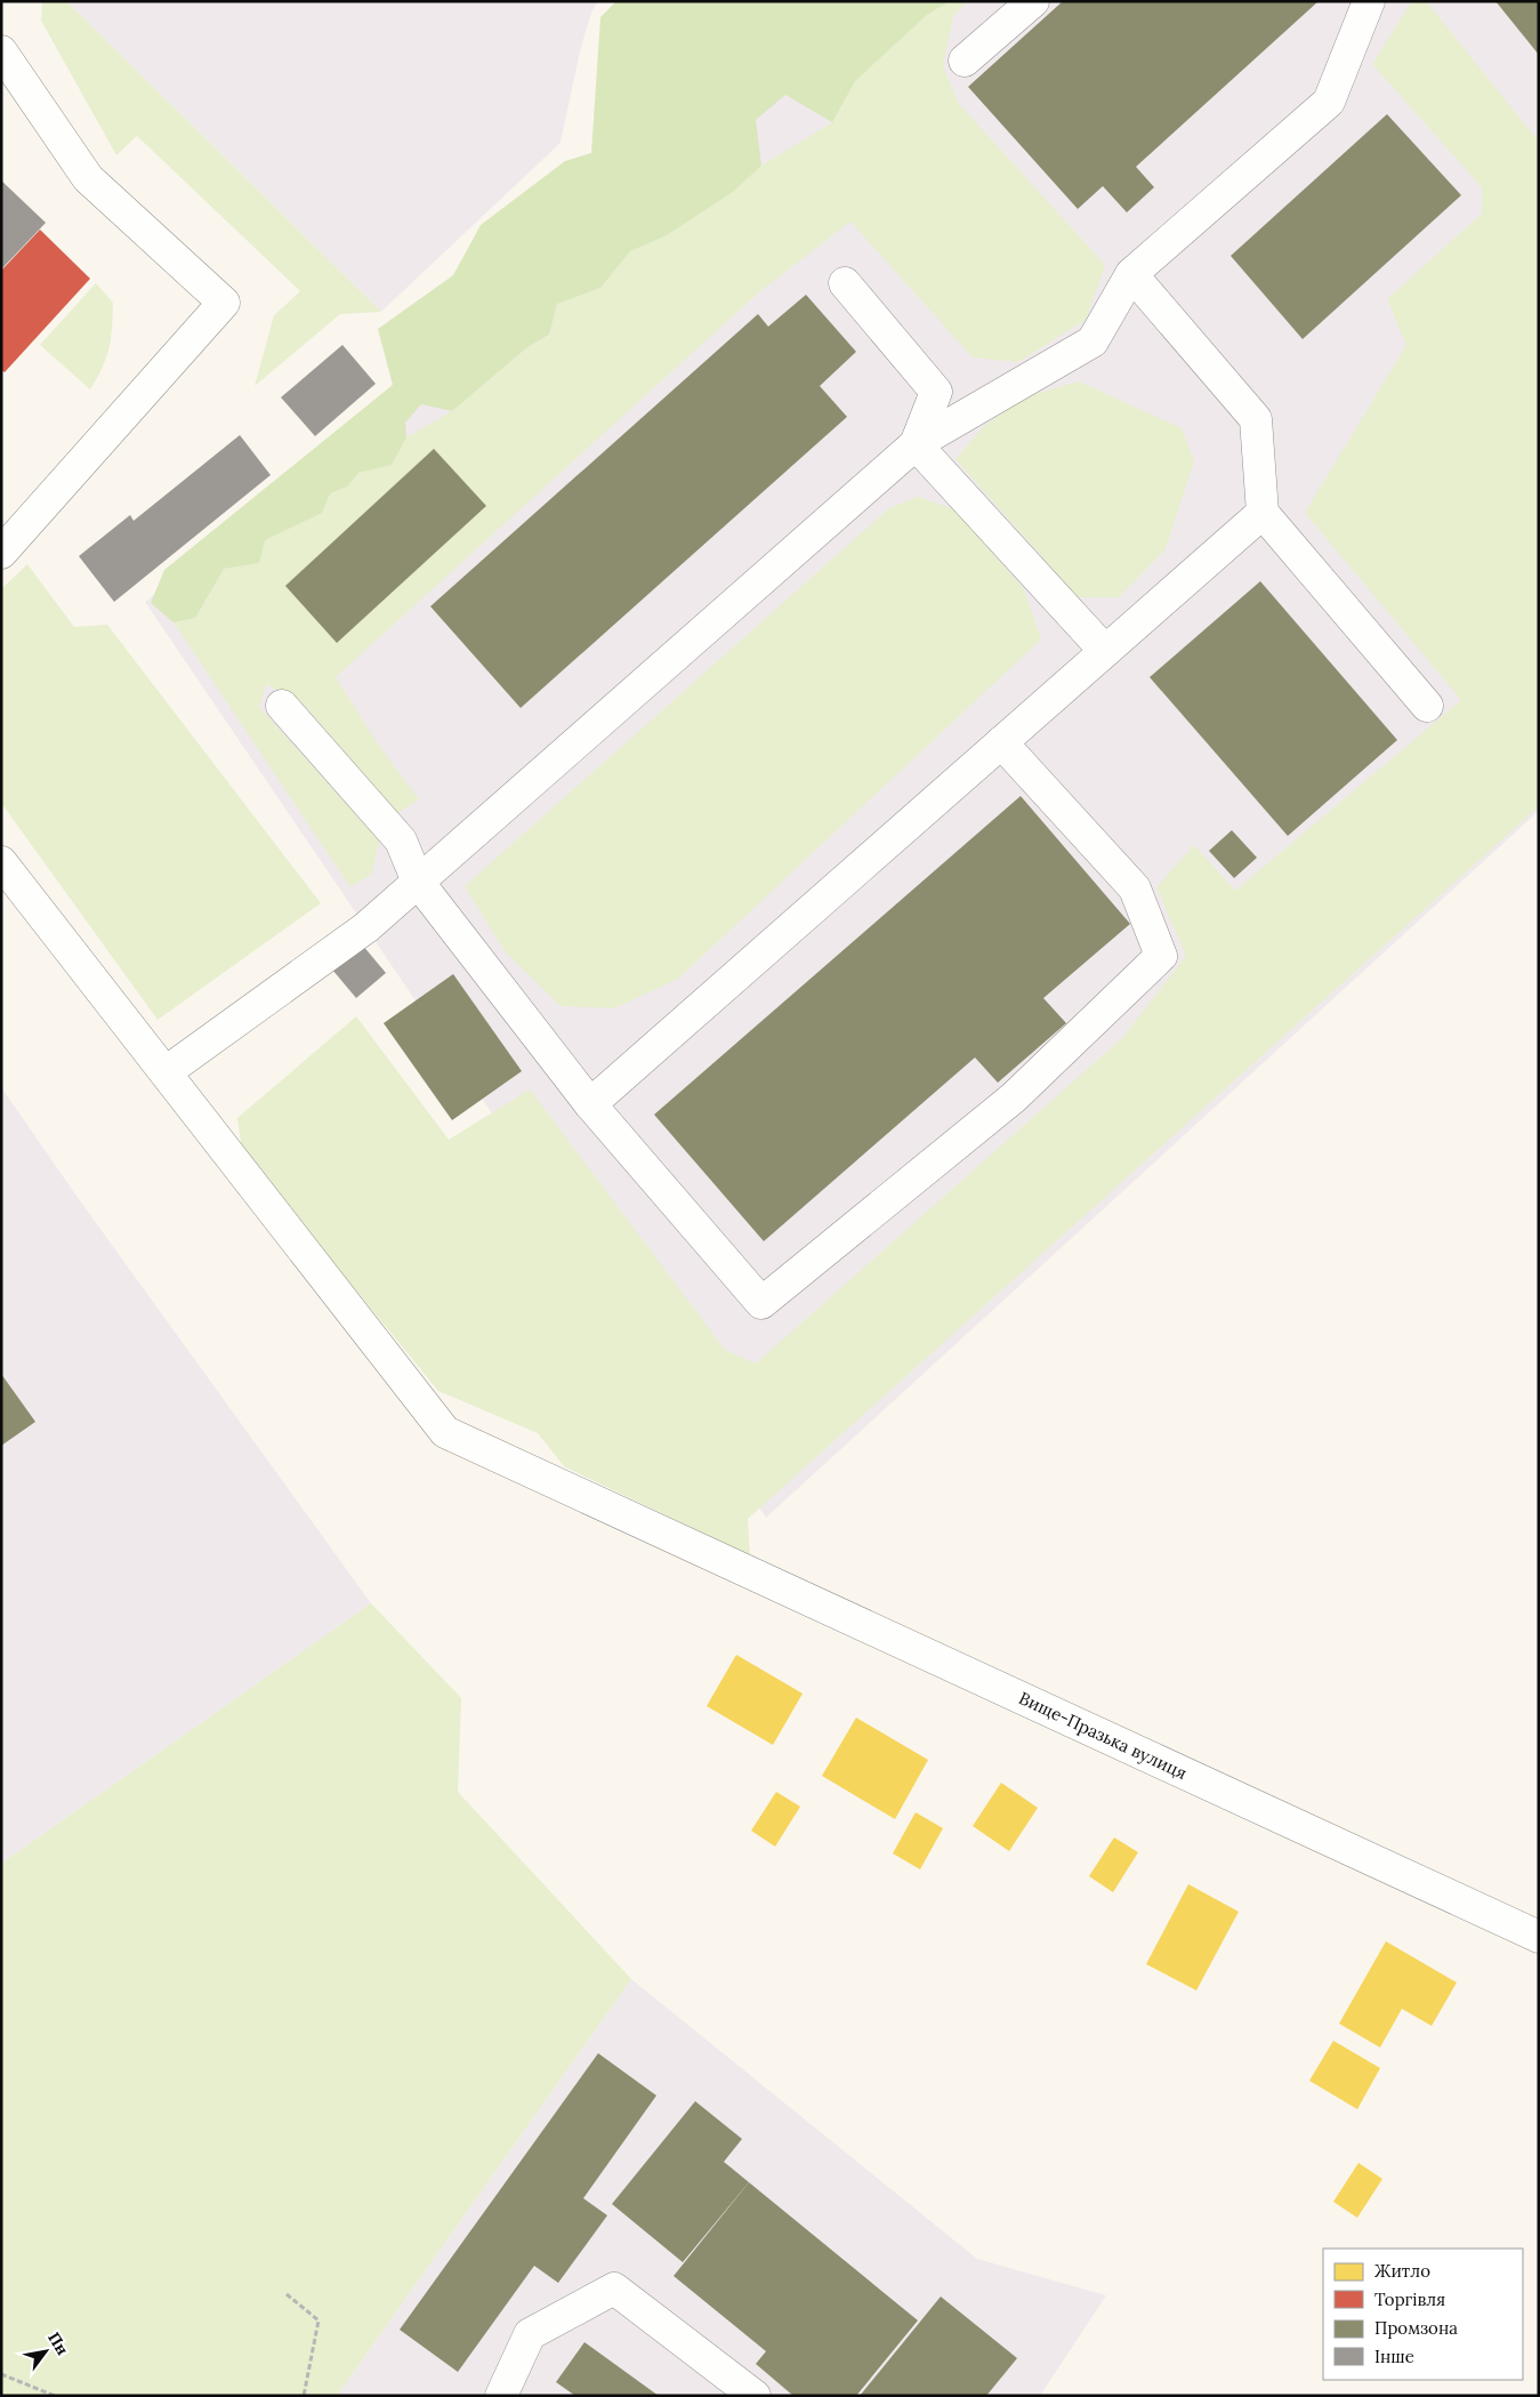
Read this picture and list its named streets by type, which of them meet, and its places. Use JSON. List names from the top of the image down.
{
  "streets": {
    "street": ["Вище-Празька вулиця"]
  },
  "legend": [
    "Житло",
    "Торгівля",
    "Промзона",
    "Інше"
  ],
  "north": "top right"
}
